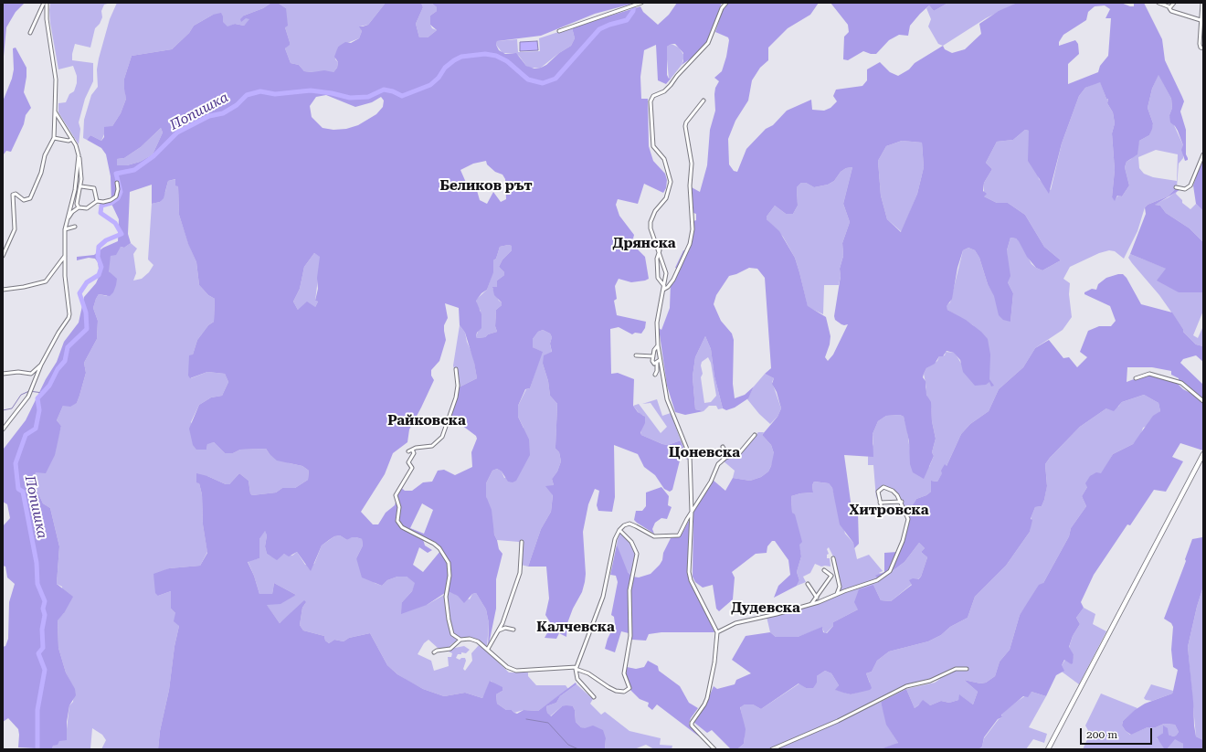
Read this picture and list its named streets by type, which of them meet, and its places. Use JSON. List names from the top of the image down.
{
  "districts": [
    "Беликов рът",
    "Дрянска",
    "Райковска",
    "Цоневска",
    "Хитровска",
    "Дудевска",
    "Калчевска"
  ],
  "water": ["Попишка"],
  "scale_bar": "200 m"
}
